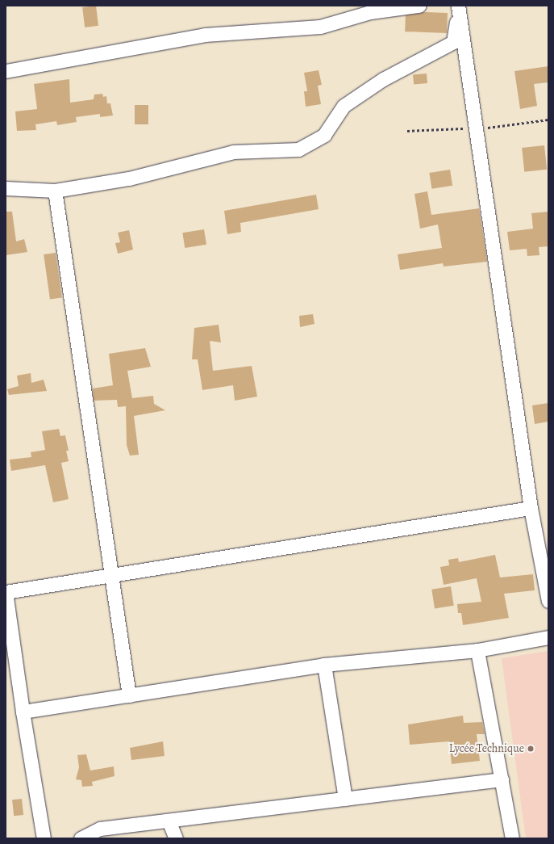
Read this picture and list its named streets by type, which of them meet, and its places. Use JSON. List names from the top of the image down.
{
  "places": ["Lycée Technique"]
}
